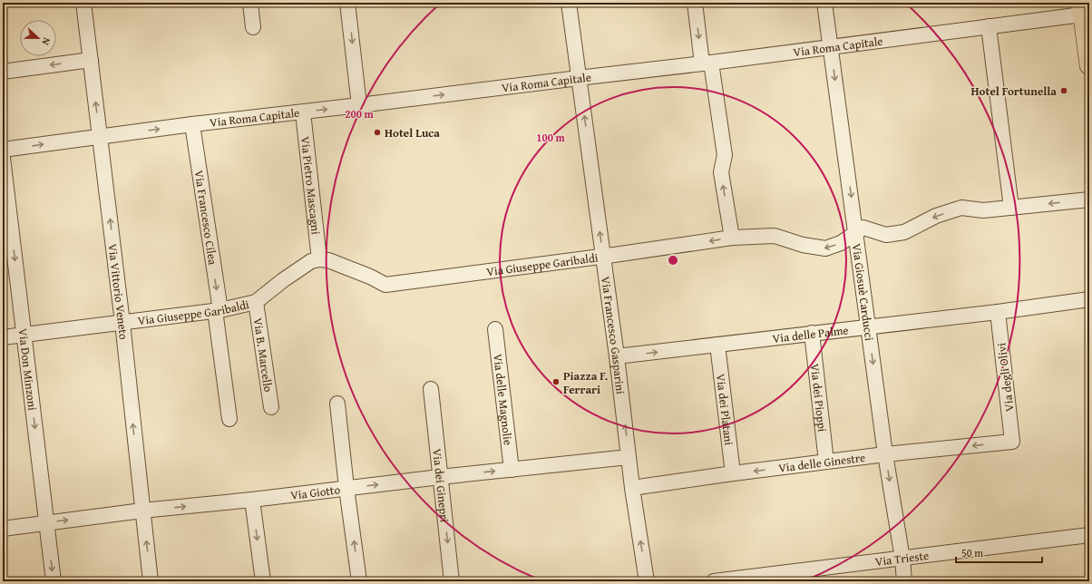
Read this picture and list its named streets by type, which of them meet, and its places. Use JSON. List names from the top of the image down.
{
  "streets": {
    "street": [
      "Via Roma Capitale",
      "Via Pietro Mascagni",
      "Via Francesco Cilea",
      "Via Giuseppe Garibaldi",
      "Via Vittorio Veneto",
      "Via Giosuè Carducci",
      "Via delle Palme",
      "Via Francesco Gasparini",
      "Via B. Marcello",
      "Via Don Minzoni",
      "Via degli Olivi",
      "Via dei Pioppi",
      "Via delle Magnolie",
      "Via dei Platani",
      "Via delle Ginestre",
      "Via dei Ginepri",
      "Via Giotto",
      "Via Trieste"
    ]
  },
  "crossings": [
    ["Via Roma Capitale", "Via Pietro Mascagni"],
    ["Via Roma Capitale", "Via Francesco Cilea"],
    ["Via Roma Capitale", "Via Vittorio Veneto"],
    ["Via Roma Capitale", "Via Giosuè Carducci"],
    ["Via Roma Capitale", "Via Francesco Gasparini"],
    ["Via Pietro Mascagni", "Via Giuseppe Garibaldi"],
    ["Via Francesco Cilea", "Via Giuseppe Garibaldi"],
    ["Via Giuseppe Garibaldi", "Via Vittorio Veneto"],
    ["Via Giuseppe Garibaldi", "Via Giosuè Carducci"],
    ["Via Giuseppe Garibaldi", "Via Francesco Gasparini"],
    ["Via Giuseppe Garibaldi", "Via B. Marcello"],
    ["Via Giuseppe Garibaldi", "Via Don Minzoni"],
    ["Via Vittorio Veneto", "Via Giotto"],
    ["Via Giosuè Carducci", "Via delle Palme"],
    ["Via Giosuè Carducci", "Via delle Ginestre"],
    ["Via Giosuè Carducci", "Via Trieste"],
    ["Via delle Palme", "Via Francesco Gasparini"],
    ["Via delle Palme", "Via degli Olivi"],
    ["Via delle Palme", "Via dei Pioppi"],
    ["Via delle Palme", "Via dei Platani"],
    ["Via Francesco Gasparini", "Via delle Ginestre"],
    ["Via Francesco Gasparini", "Via Giotto"],
    ["Via Don Minzoni", "Via Giotto"],
    ["Via degli Olivi", "Via delle Ginestre"],
    ["Via dei Pioppi", "Via delle Ginestre"],
    ["Via delle Magnolie", "Via Giotto"],
    ["Via dei Platani", "Via delle Ginestre"],
    ["Via dei Ginepri", "Via Giotto"]
  ],
  "one_way": [
    "Via Roma Capitale",
    "Via Francesco Cilea",
    "Via Giuseppe Garibaldi",
    "Via Vittorio Veneto",
    "Via Don Minzoni",
    "Via delle Ginestre",
    "Via Giotto"
  ],
  "places": ["Hotel Fortunella", "Hotel Luca", "Piazza F. Ferrari"],
  "scale_bar": "50 m",
  "north": "right",
  "rings": ["200 m", "100 m"]
}
